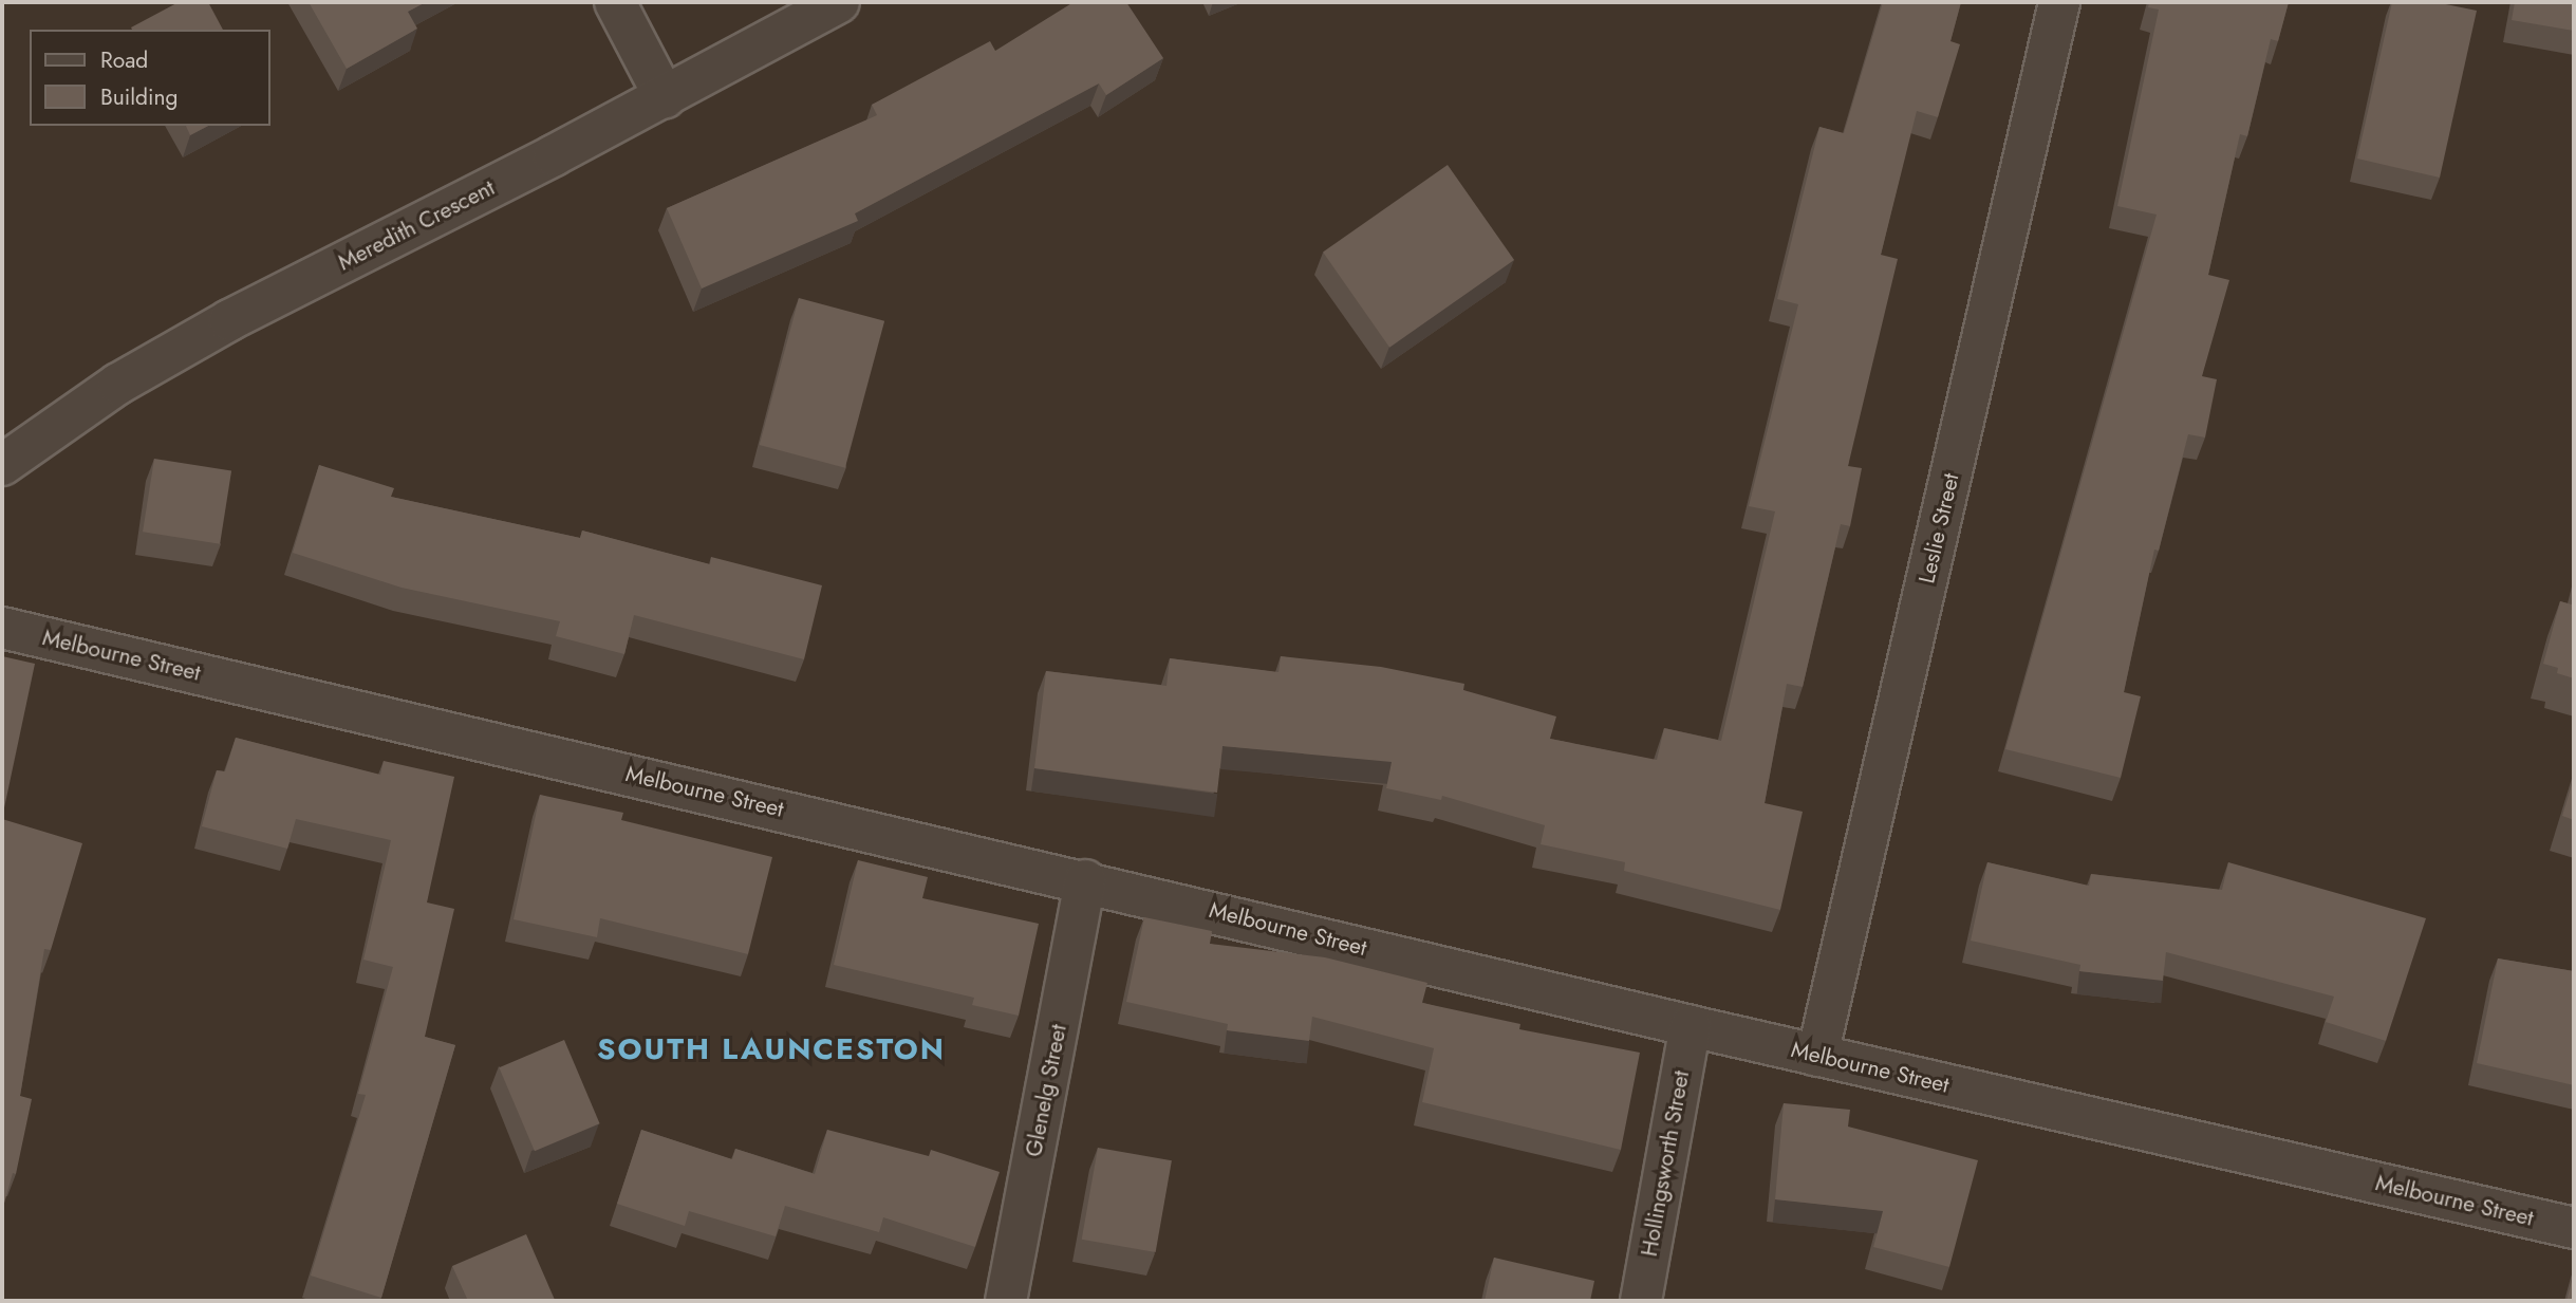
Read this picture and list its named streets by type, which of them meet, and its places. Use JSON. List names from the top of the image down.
{
  "streets": {
    "street": [
      "Meredith Crescent",
      "Leslie Street",
      "Melbourne Street",
      "Glenelg Street",
      "Hollingsworth Street"
    ]
  },
  "crossings": [
    ["Leslie Street", "Melbourne Street"],
    ["Melbourne Street", "Glenelg Street"],
    ["Melbourne Street", "Hollingsworth Street"]
  ],
  "districts": ["SOUTH LAUNCESTON"],
  "legend": ["Road", "Building"]
}
